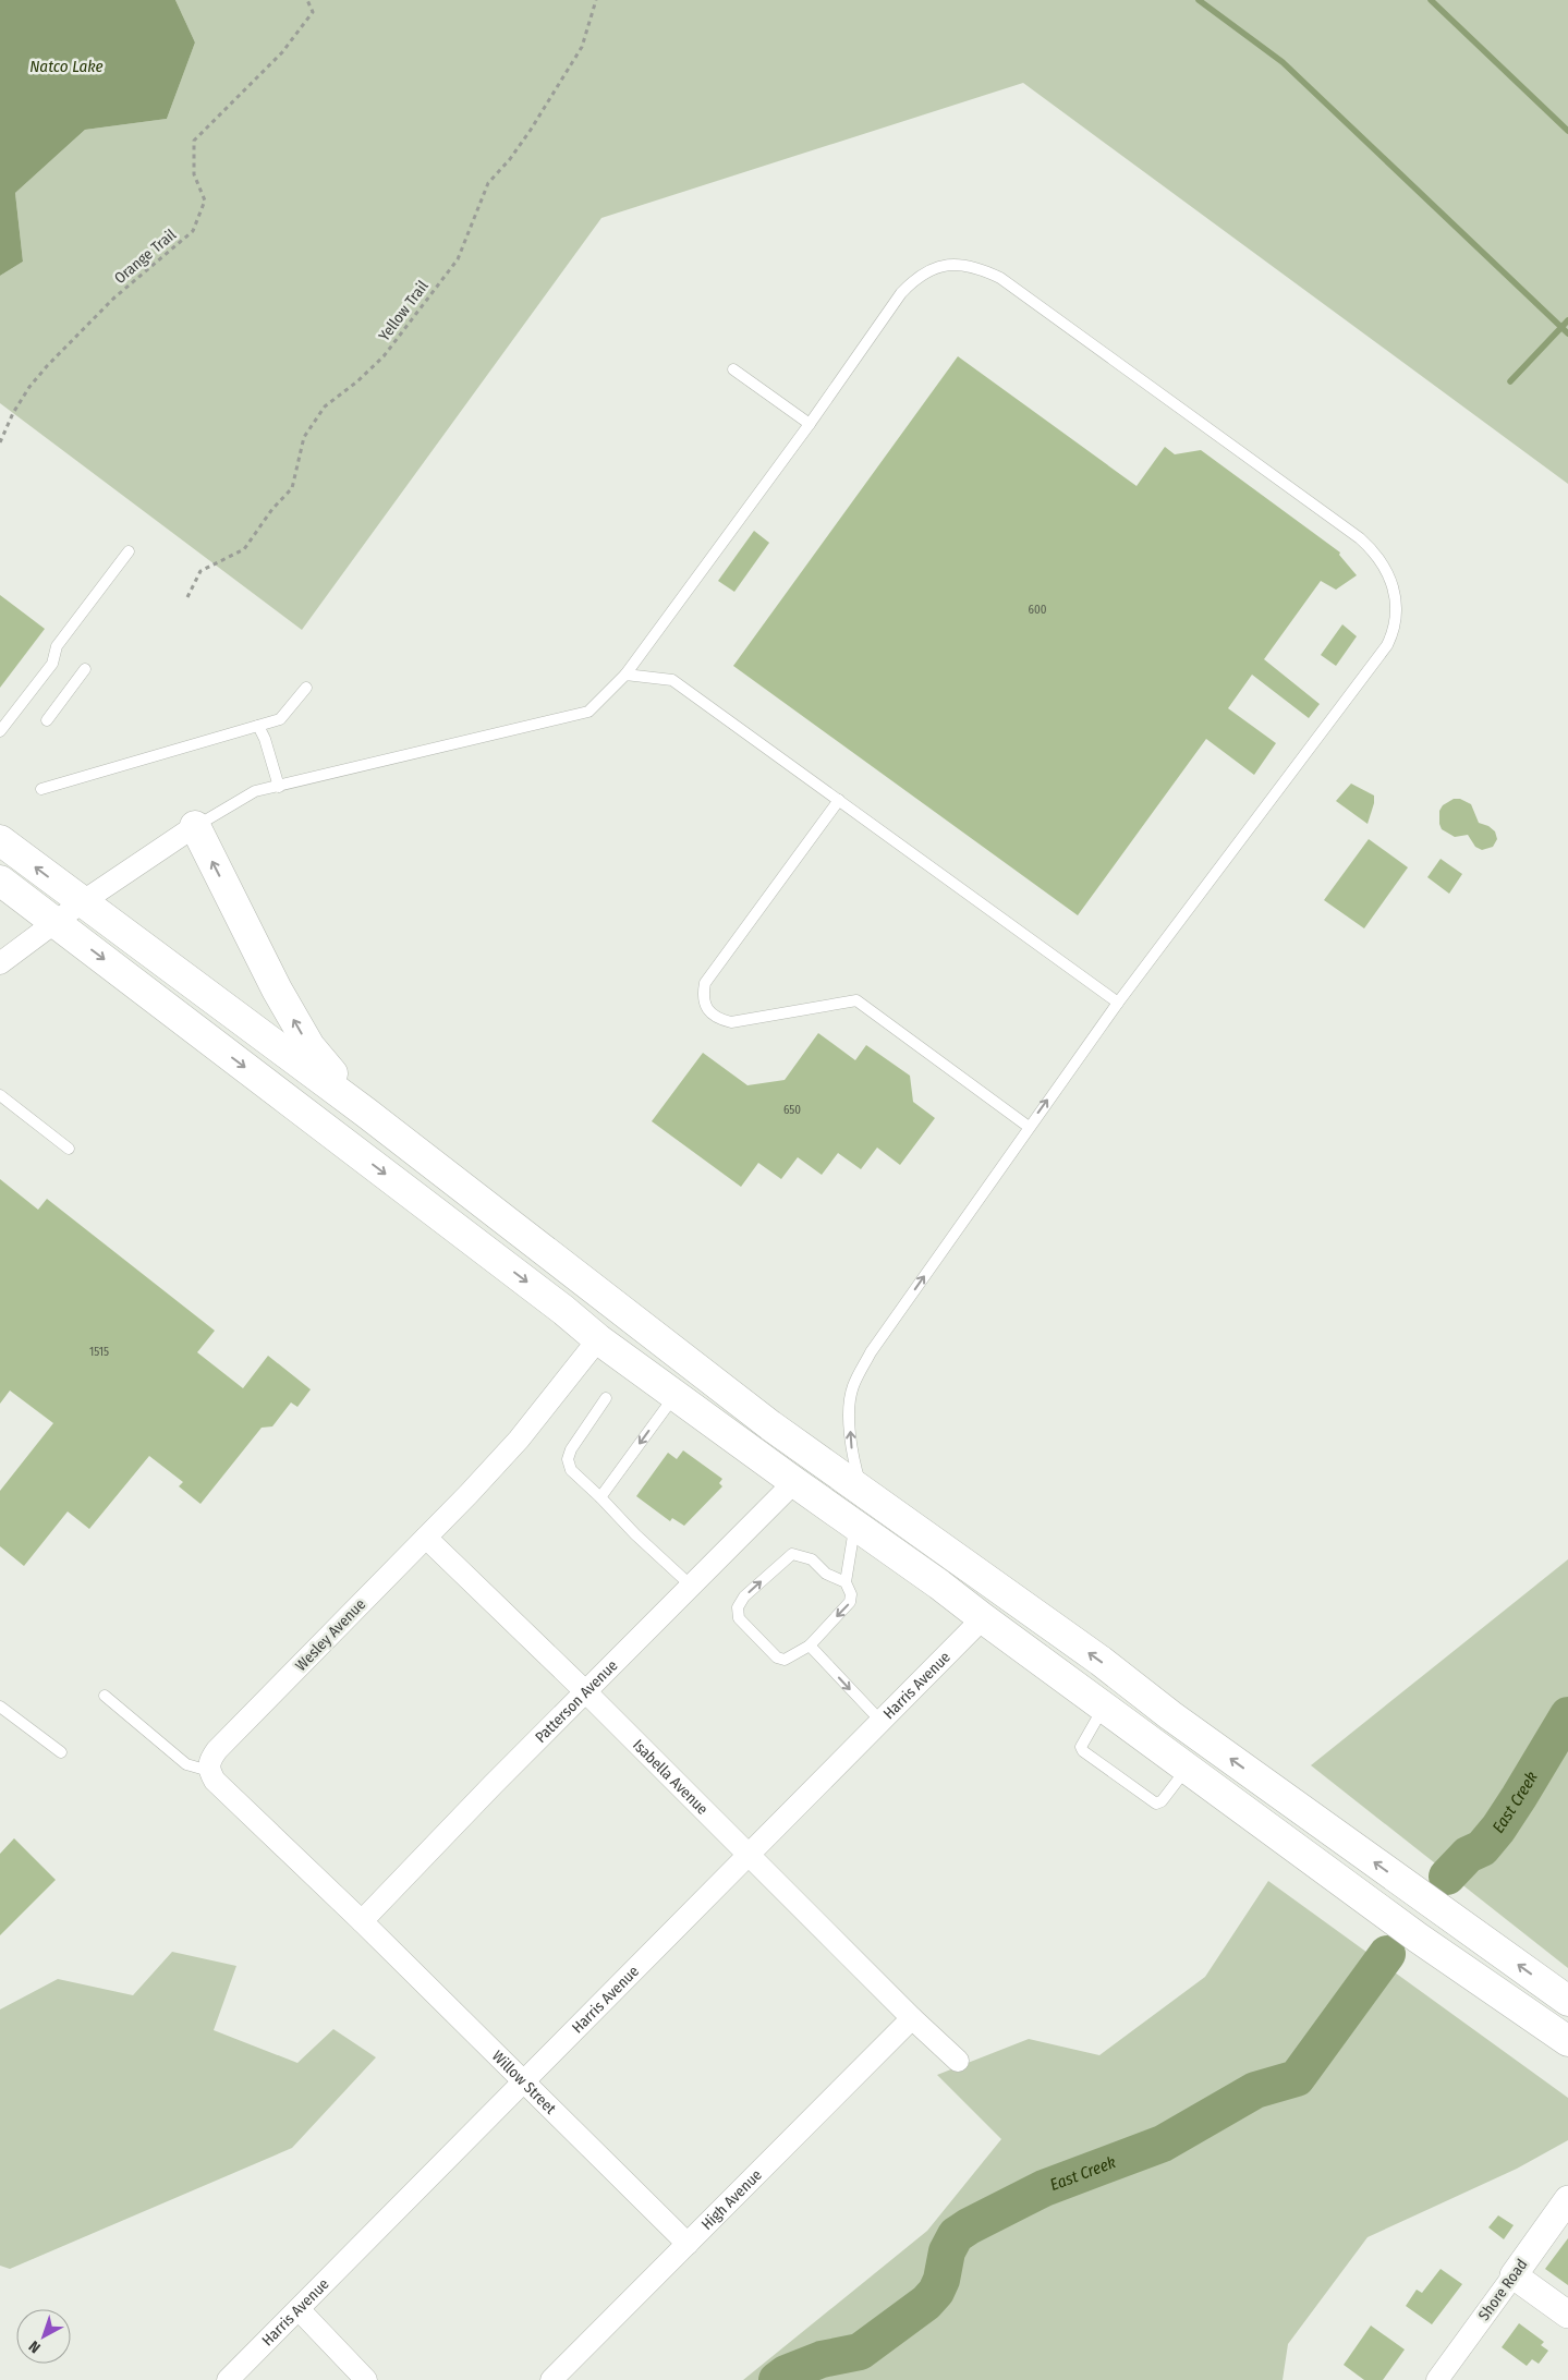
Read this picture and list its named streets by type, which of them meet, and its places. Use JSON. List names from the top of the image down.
{
  "streets": {
    "street": [
      "Wesley Avenue",
      "Harris Avenue",
      "Patterson Avenue",
      "Isabella Avenue",
      "Willow Street",
      "High Avenue",
      "Shore Road"
    ],
    "path": ["Orange Trail", "Yellow Trail"]
  },
  "crossings": [
    ["Wesley Avenue", "Isabella Avenue"],
    ["Harris Avenue", "Isabella Avenue"],
    ["Harris Avenue", "Willow Street"],
    ["Patterson Avenue", "Isabella Avenue"],
    ["Patterson Avenue", "Willow Street"],
    ["Isabella Avenue", "High Avenue"],
    ["Willow Street", "High Avenue"]
  ],
  "water": ["Natco Lake", "East Creek"],
  "house_numbers": ["600", "650", "1515"],
  "north": "bottom left"
}
